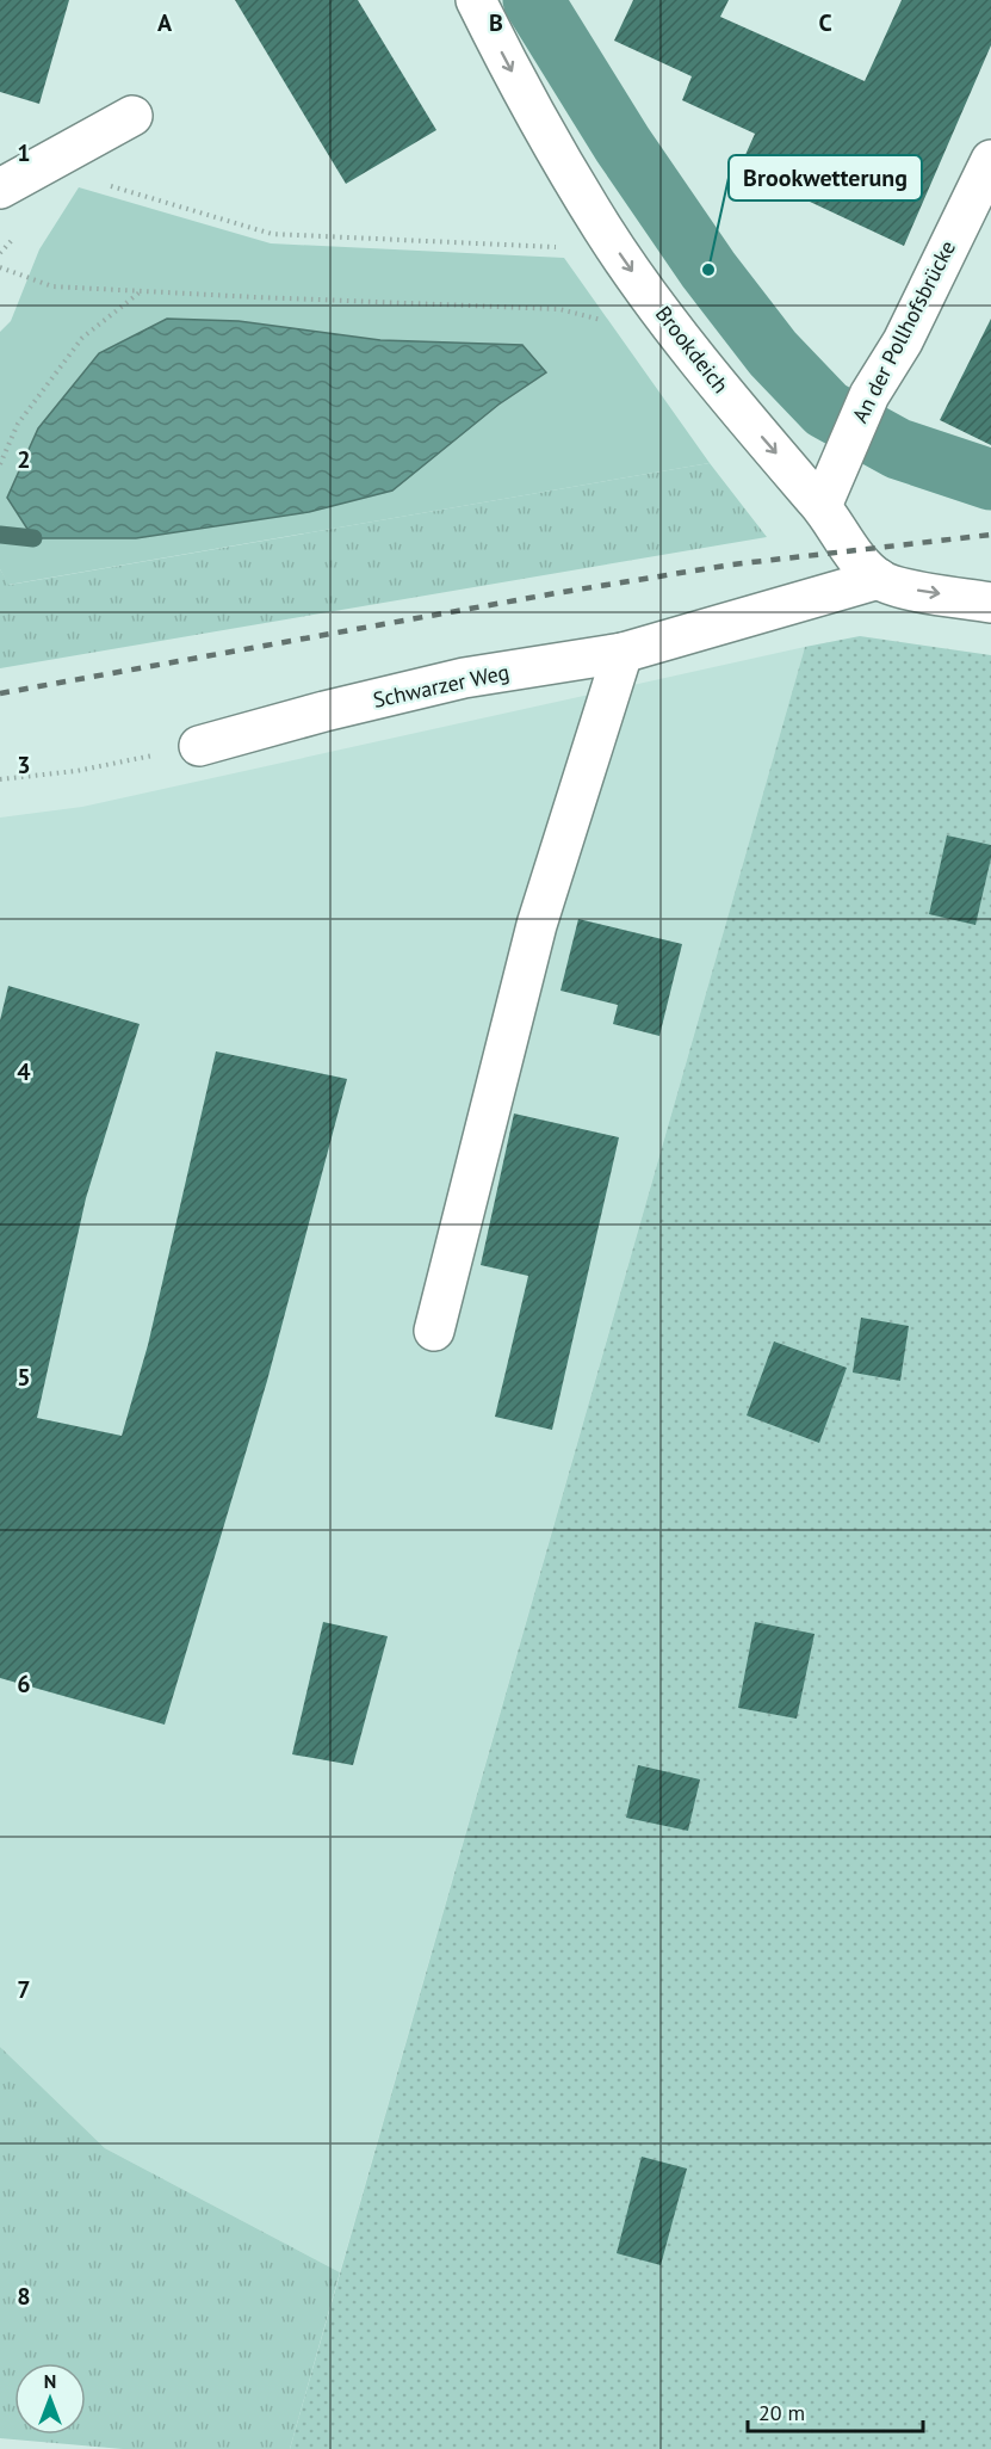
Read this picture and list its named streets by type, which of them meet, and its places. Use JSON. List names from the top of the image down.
{
  "streets": {
    "street": ["An der Pollhofsbrücke", "Brookdeich", "Schwarzer Weg"]
  },
  "crossings": [
    ["An der Pollhofsbrücke", "Brookdeich"],
    ["Brookdeich", "Schwarzer Weg"]
  ],
  "one_way": ["Brookdeich"],
  "places": ["Brookwetterung"],
  "scale_bar": "20 m",
  "north": "top",
  "grid": {
    "columns": ["A", "B", "C"],
    "rows": [
      "1",
      "2",
      "3",
      "4",
      "5",
      "6",
      "7",
      "8"
    ]
  }
}
